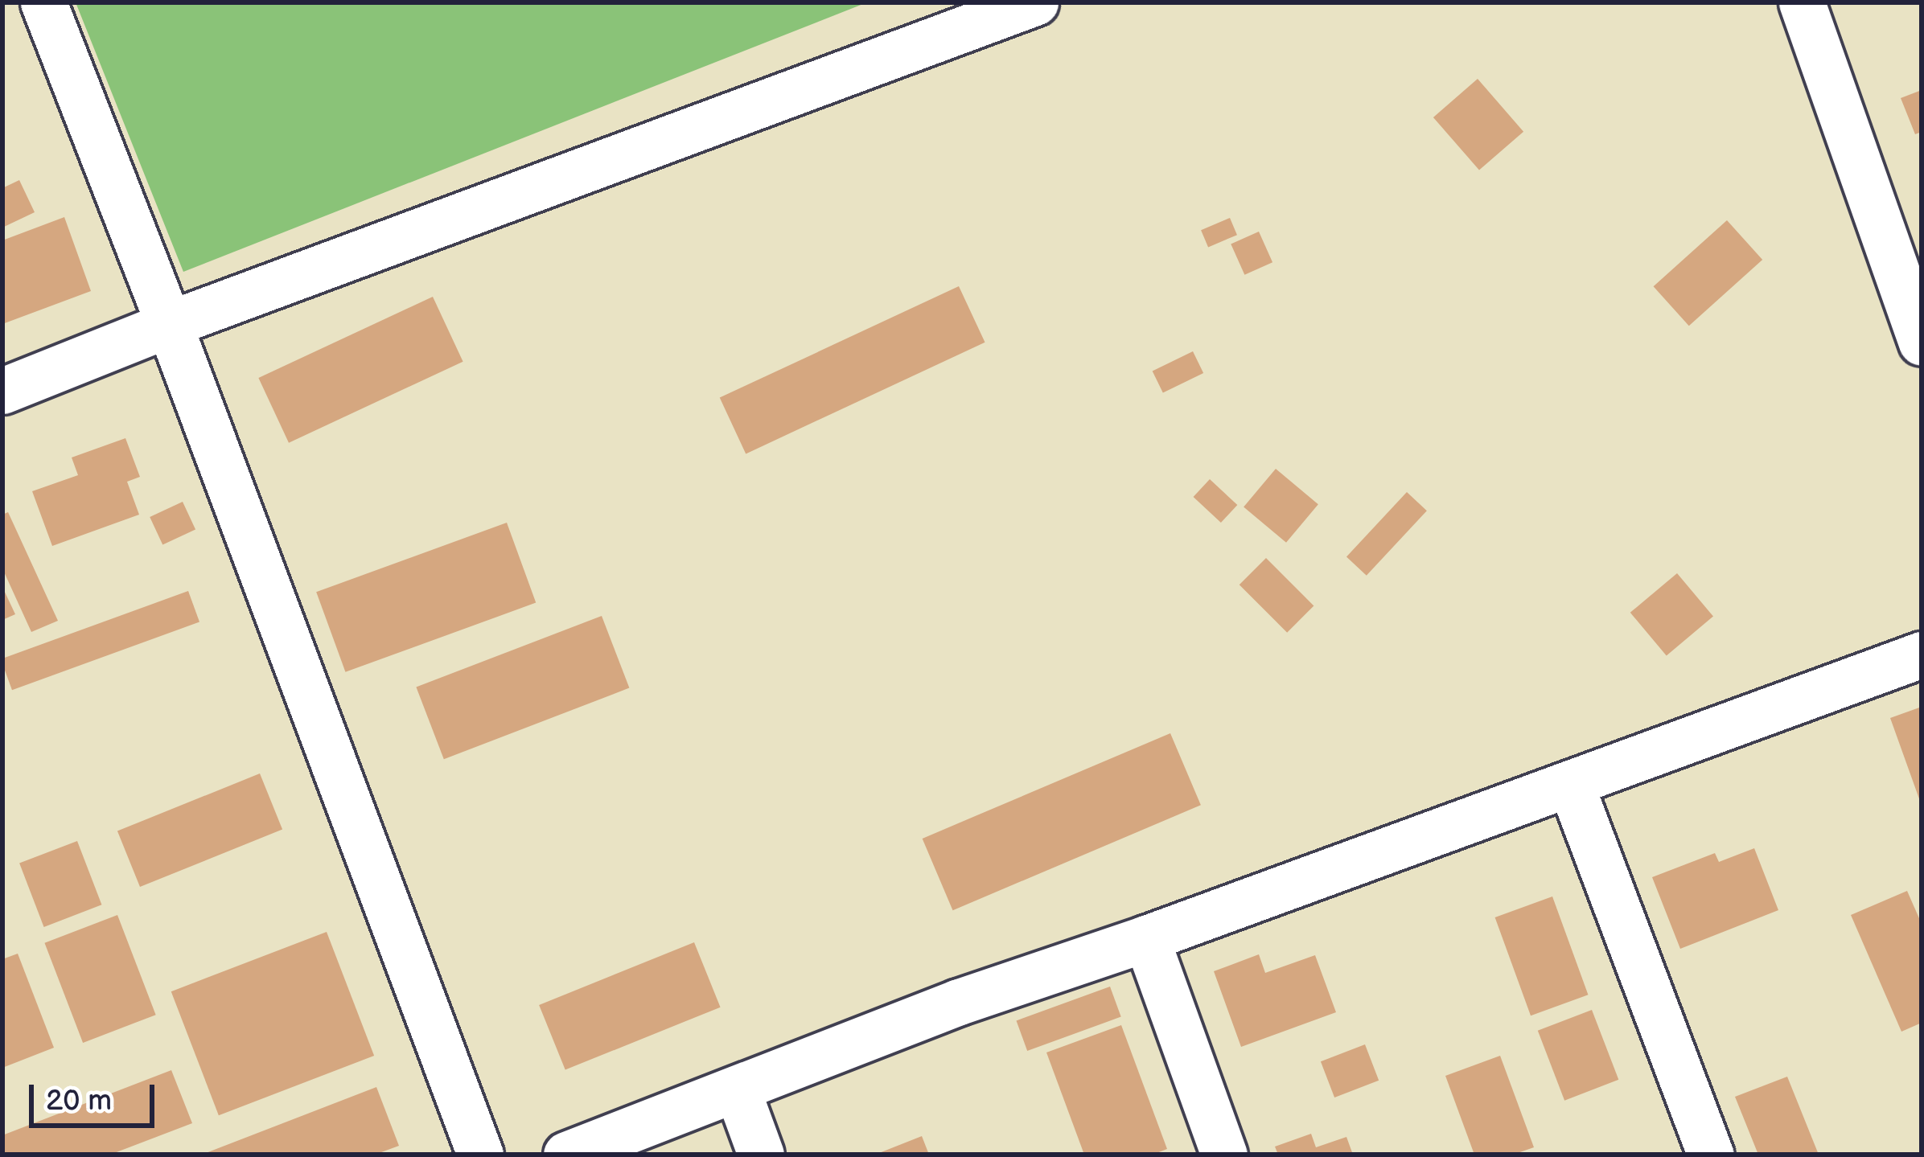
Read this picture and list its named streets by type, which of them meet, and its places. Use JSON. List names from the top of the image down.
{
  "scale_bar": "20 m"
}
